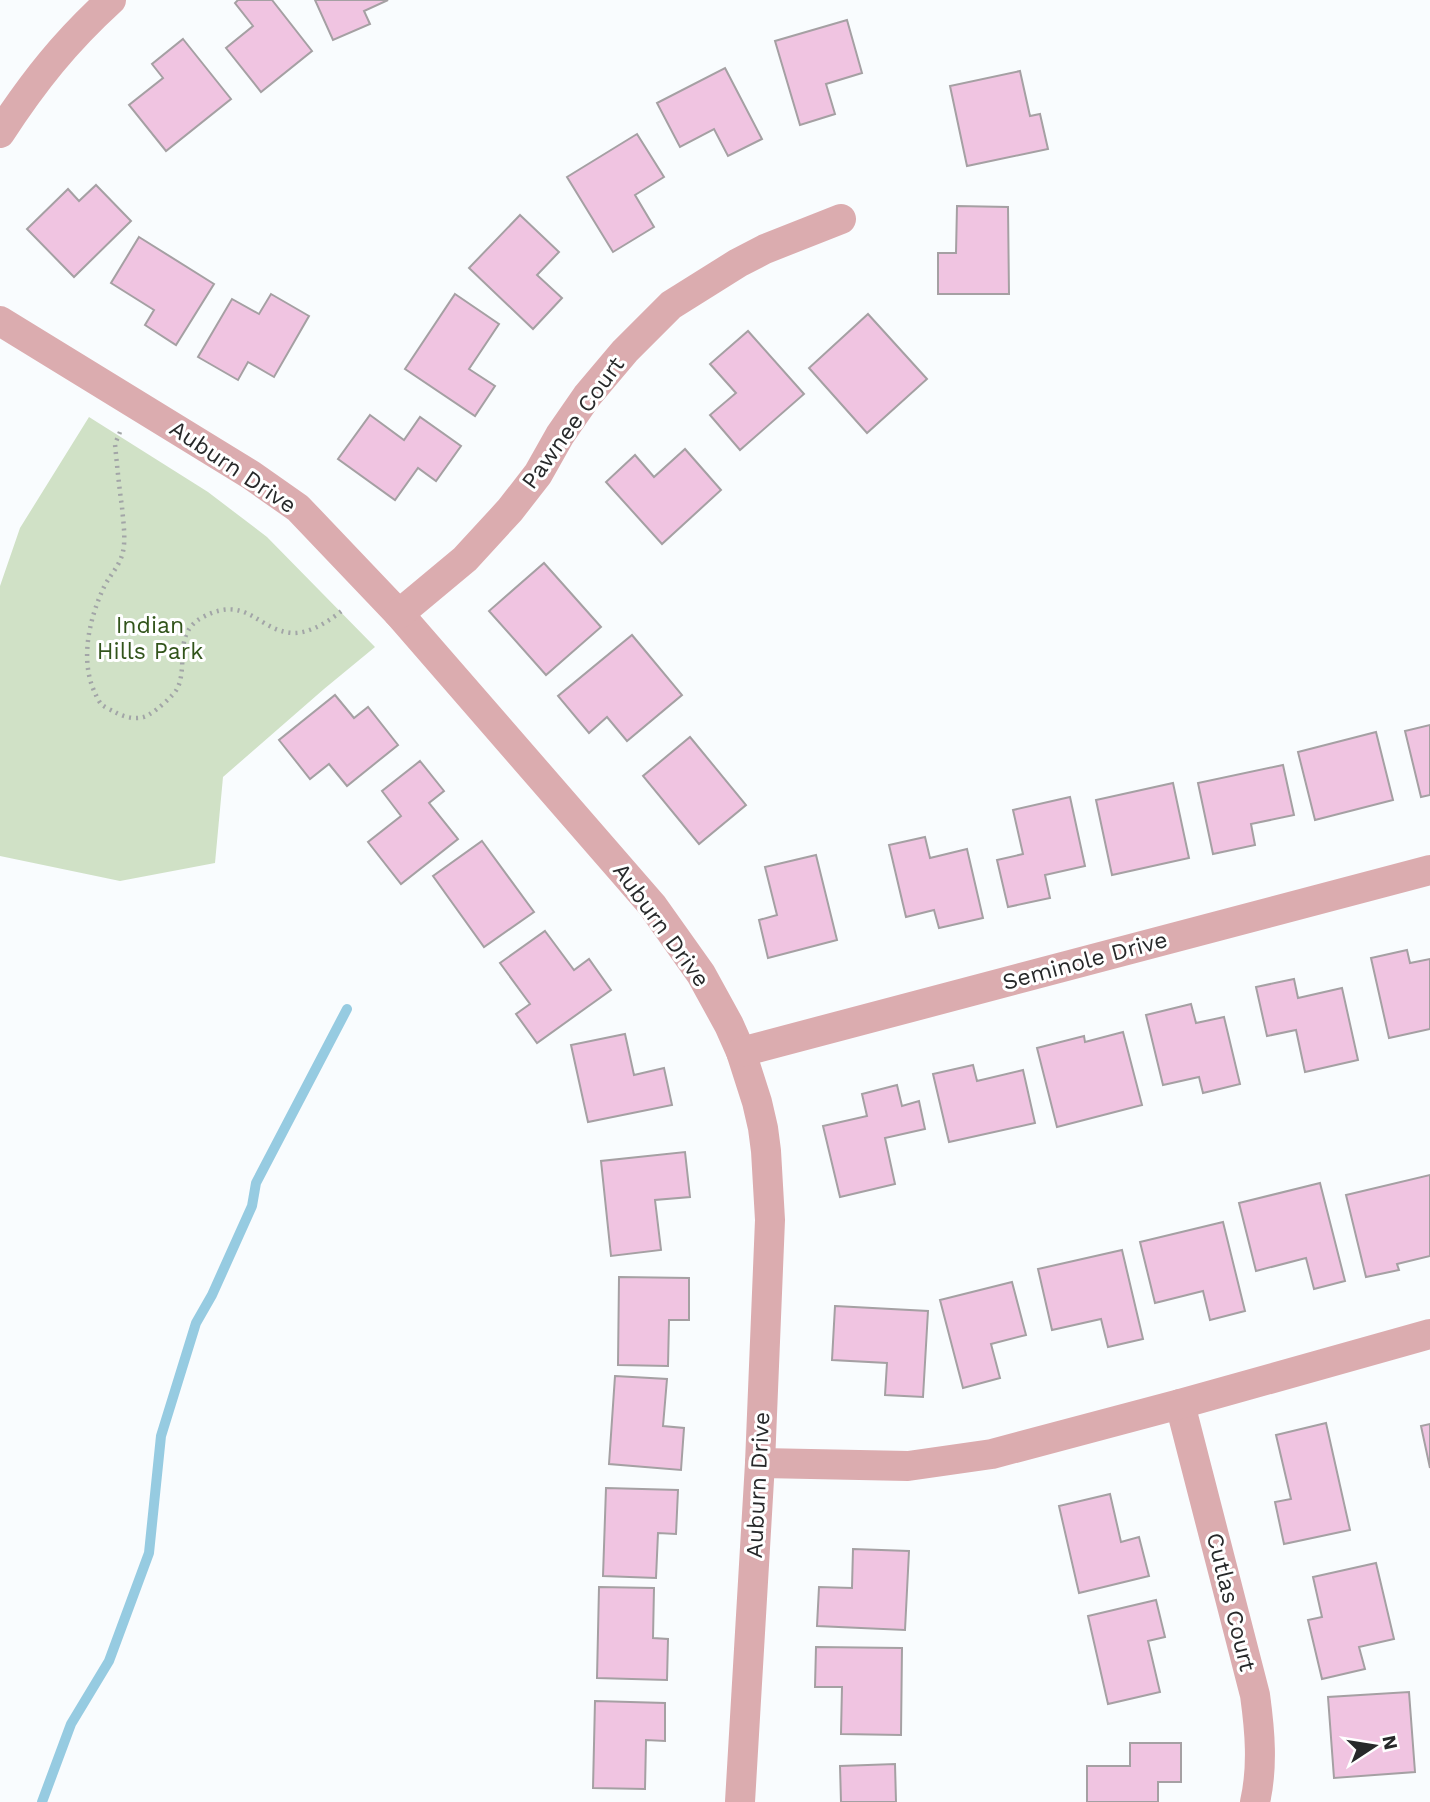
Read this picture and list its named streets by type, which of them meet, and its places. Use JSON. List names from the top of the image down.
{
  "streets": {
    "street": [
      "Pawnee Court",
      "Auburn Drive",
      "Seminole Drive",
      "Cutlas Court"
    ]
  },
  "crossings": [
    ["Pawnee Court", "Auburn Drive"],
    ["Auburn Drive", "Seminole Drive"]
  ],
  "parks": ["Indian Hills Park"],
  "north": "right"
}
